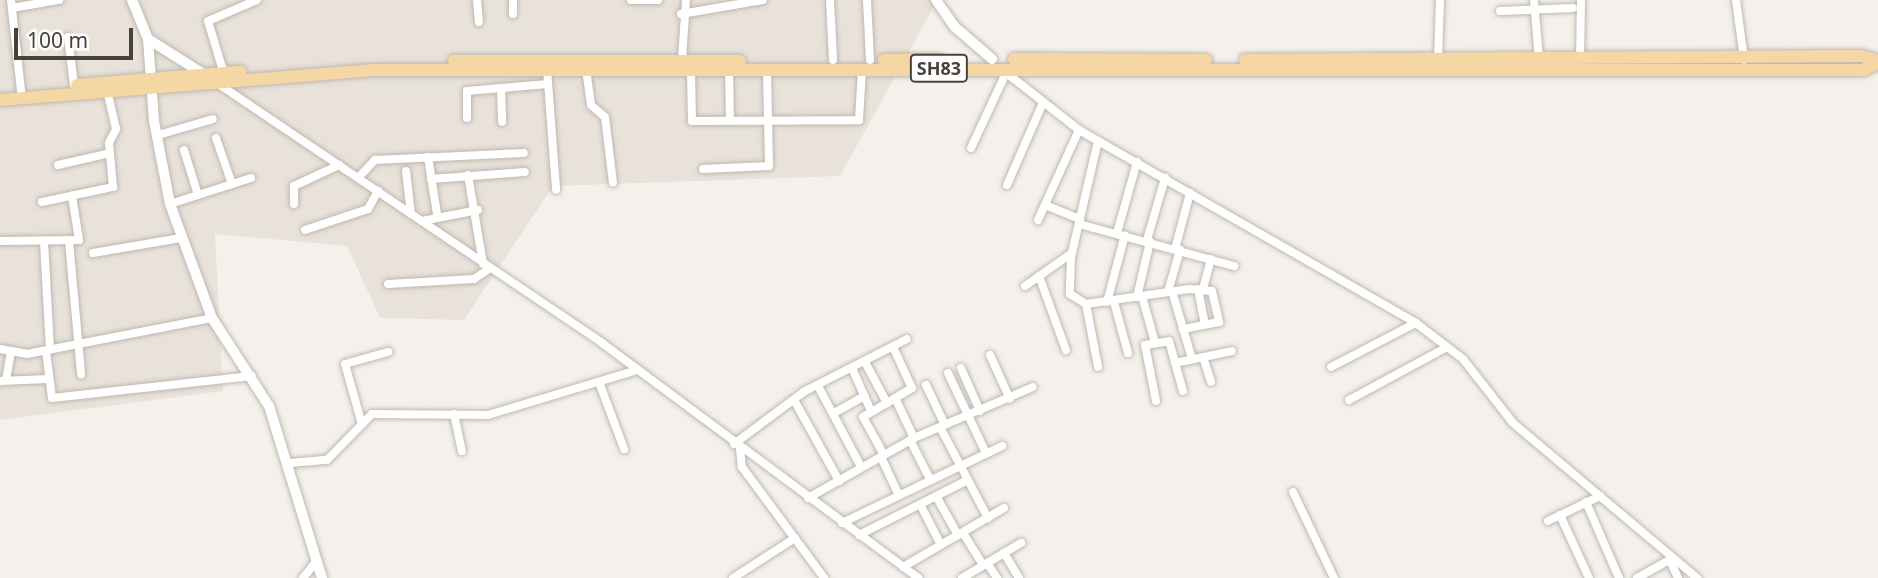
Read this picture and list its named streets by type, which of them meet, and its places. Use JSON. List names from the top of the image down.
{
  "streets": {
    "main road": ["SH83"]
  },
  "scale_bar": "100 m"
}
